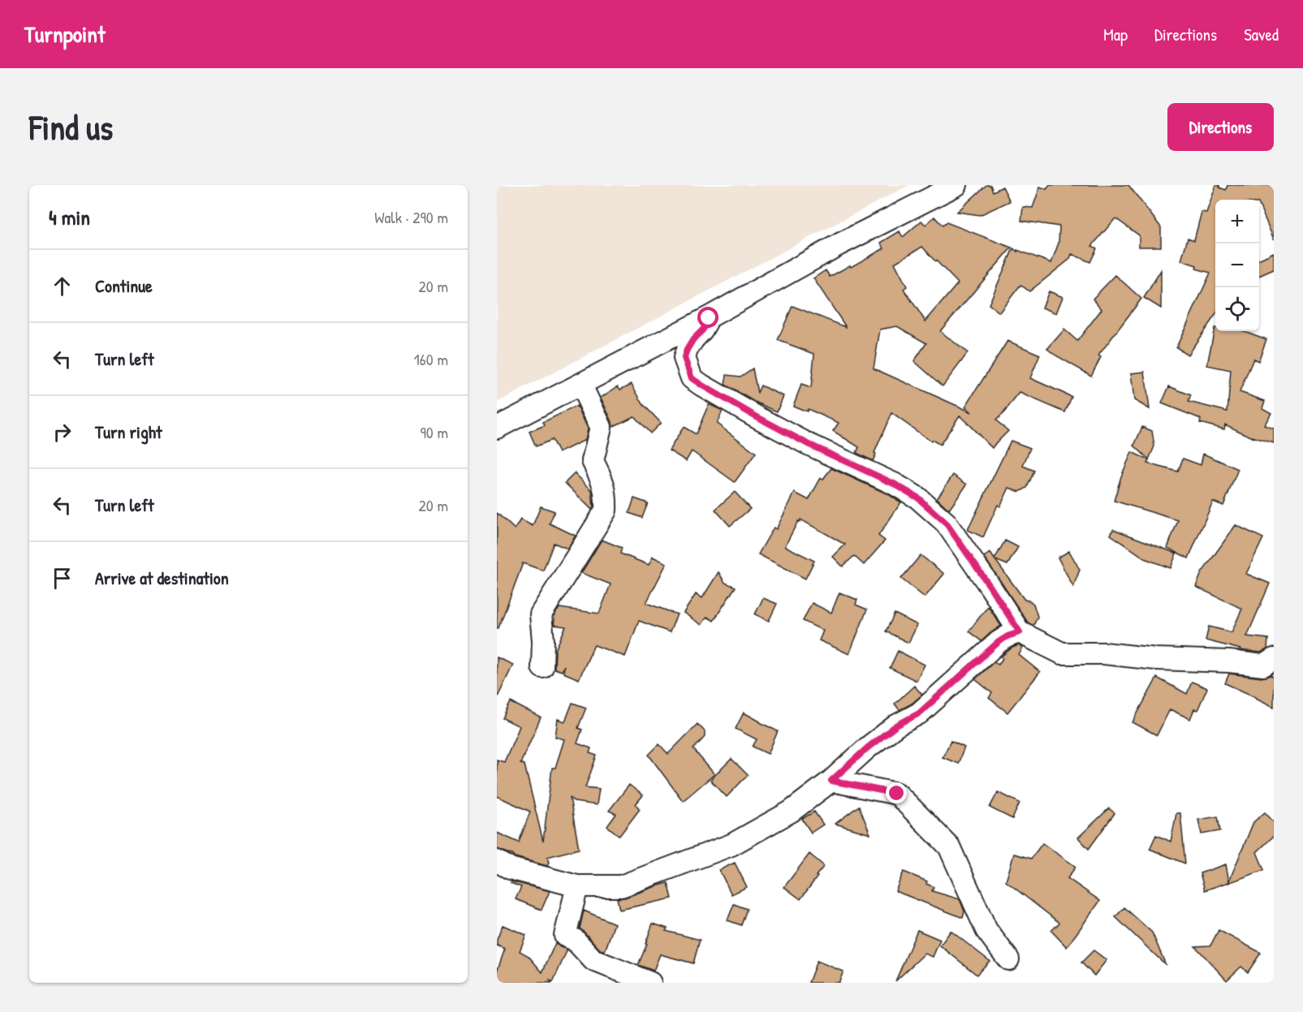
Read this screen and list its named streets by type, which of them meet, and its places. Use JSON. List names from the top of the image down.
{
  "page": {
    "header": "Turnpoint",
    "nav": ["Map", "Directions", "Saved"],
    "buttons": "Directions",
    "title": "Find us",
    "heading": ["4 min", "Walk · 290 m"],
    "map_buttons": ["+", "−"],
    "list": [
      ["Continue", "20 m"],
      ["Turn left", "160 m"],
      ["Turn right", "90 m"],
      ["Turn left", "20 m"],
      "Arrive at destination"
    ]
  }
}
